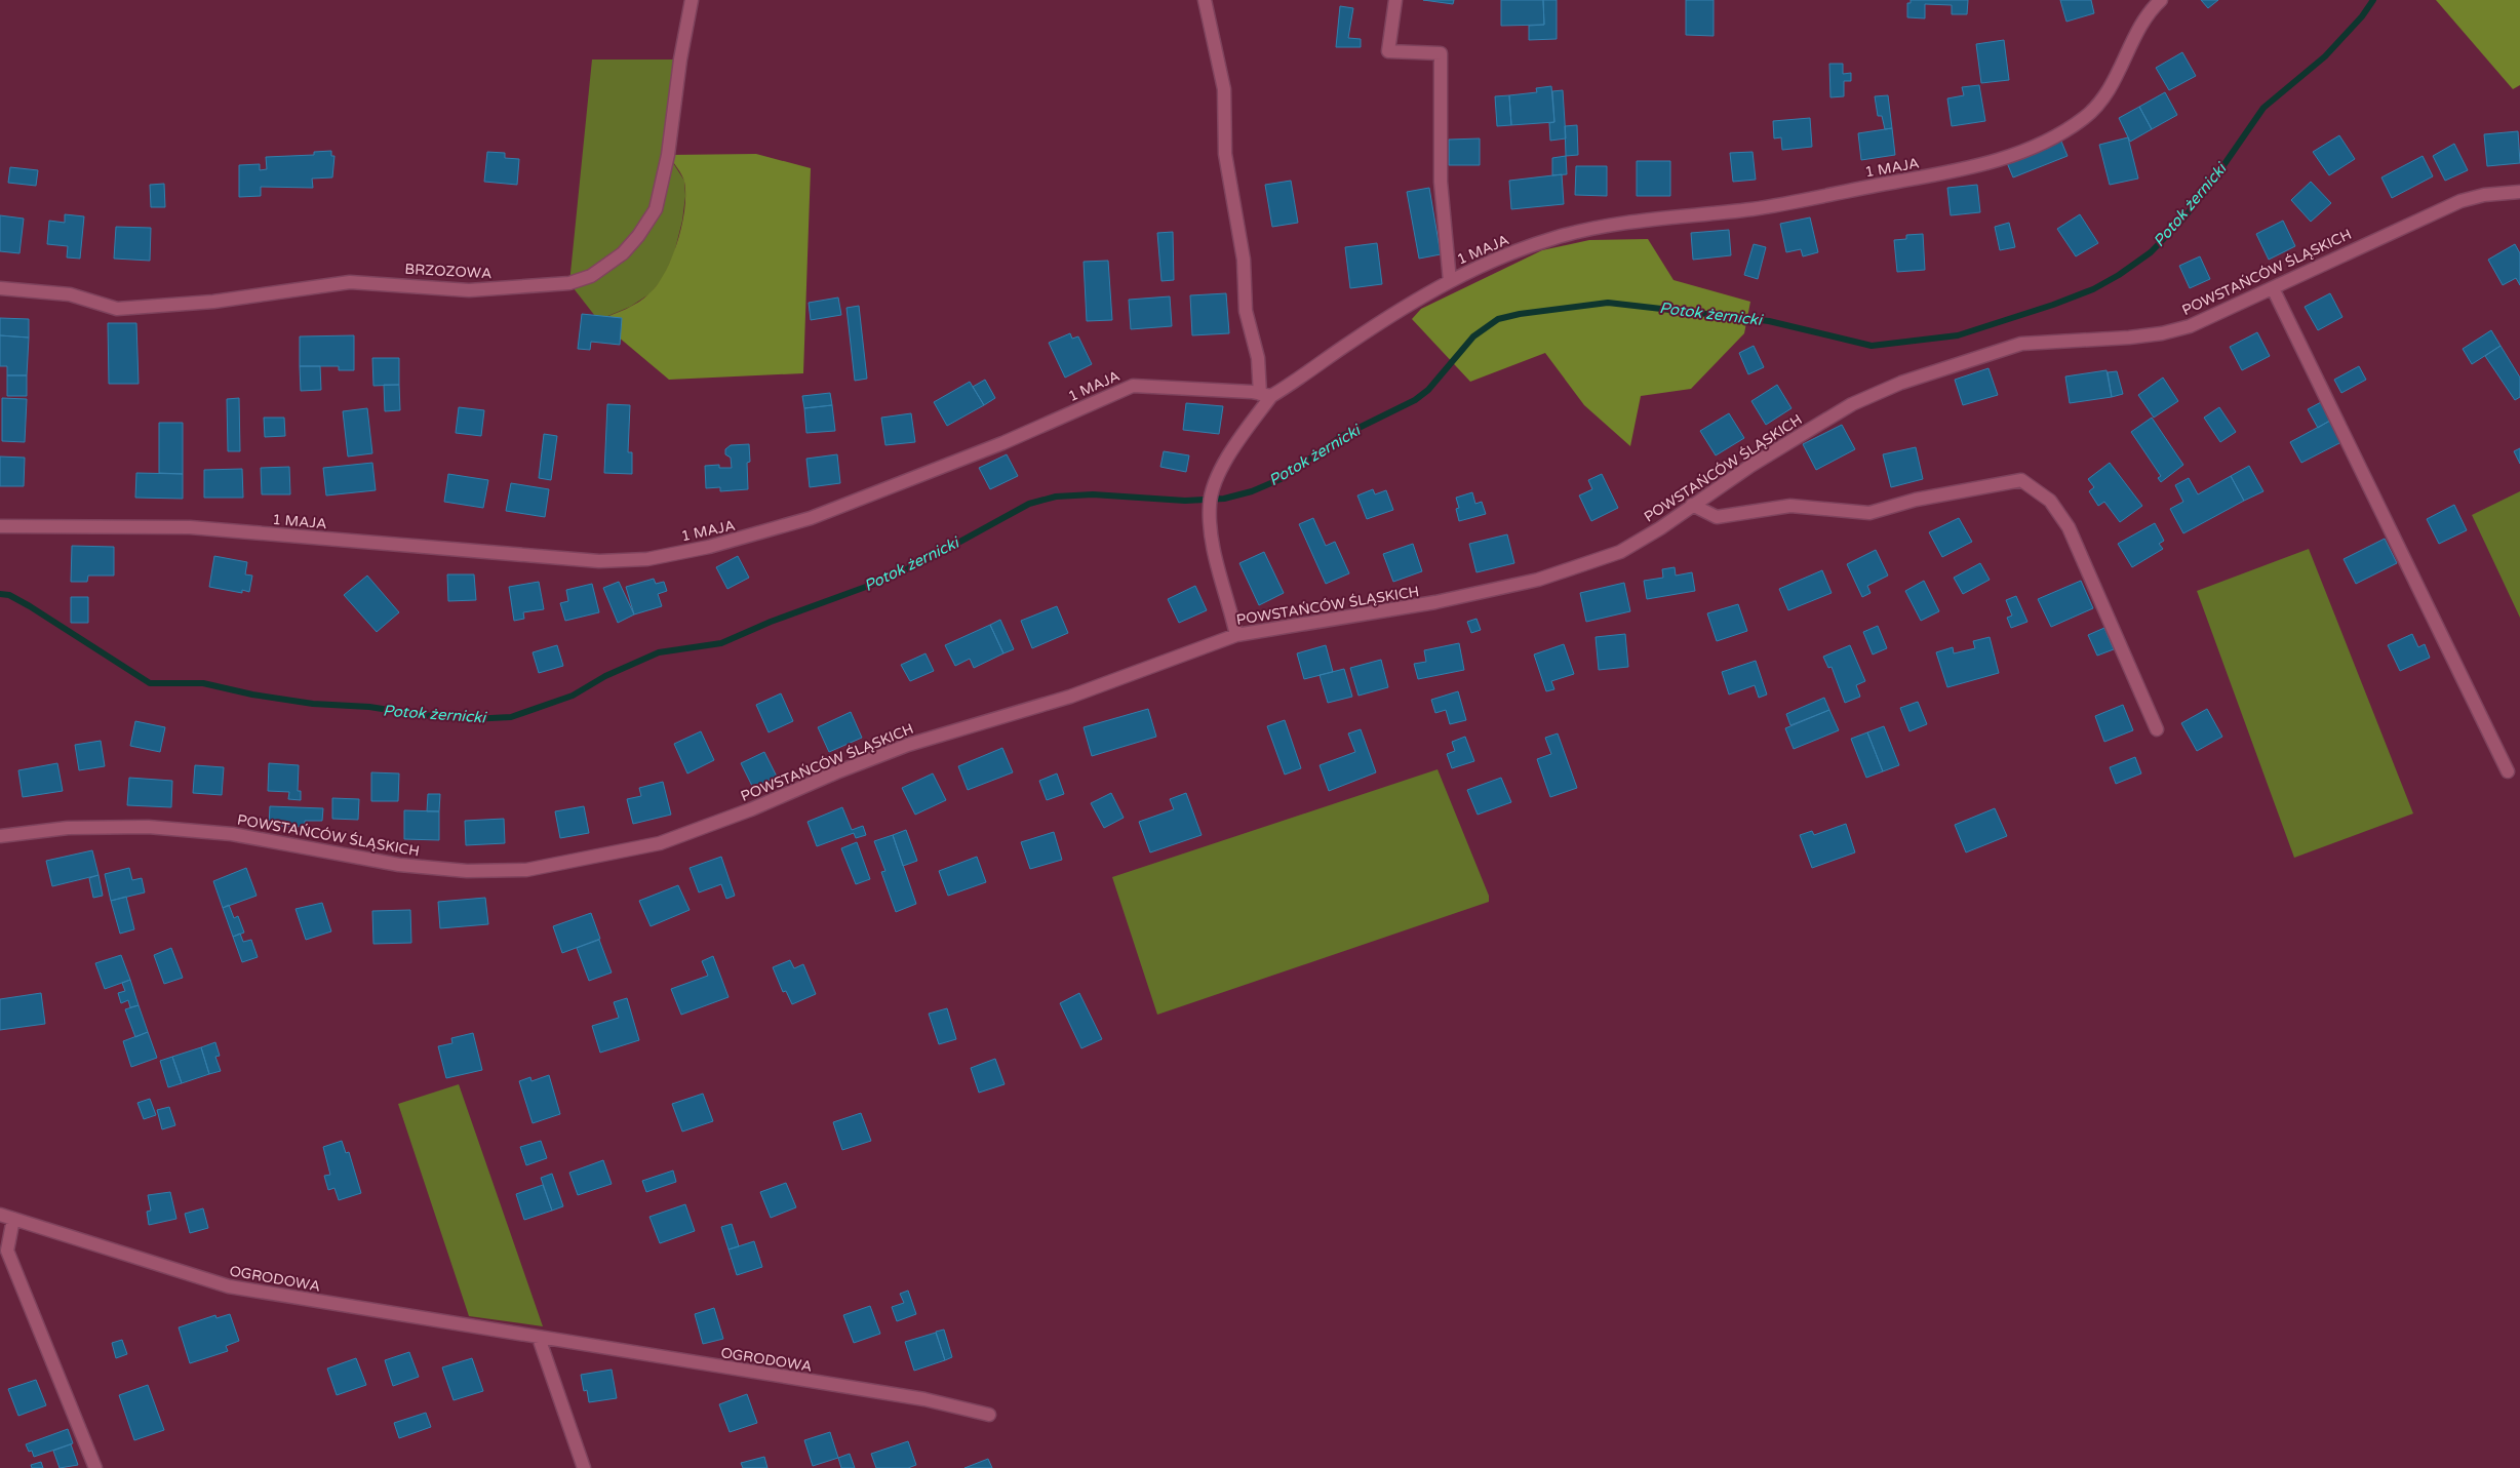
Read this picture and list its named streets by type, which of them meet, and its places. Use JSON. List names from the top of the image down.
{
  "streets": {
    "street": [
      "1 MAJA",
      "BRZOZOWA",
      "POWSTAŃCÓW ŚLĄSKICH",
      "OGRODOWA"
    ]
  },
  "water": ["Potok żernicki"]
}
